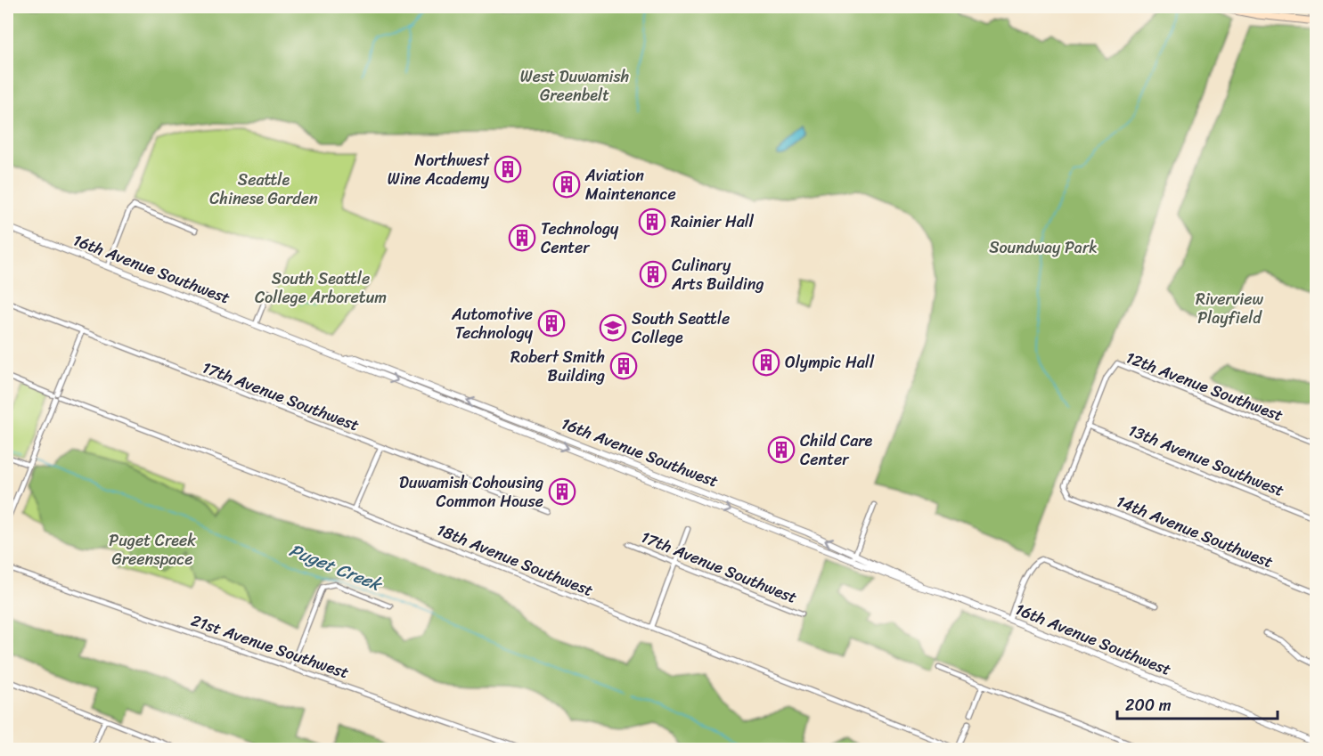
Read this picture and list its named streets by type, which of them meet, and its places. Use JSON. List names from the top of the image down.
{
  "streets": {
    "street": [
      "16th Avenue Southwest",
      "12th Avenue Southwest",
      "17th Avenue Southwest",
      "13th Avenue Southwest",
      "14th Avenue Southwest",
      "18th Avenue Southwest",
      "21st Avenue Southwest"
    ]
  },
  "crossings": [
    ["12th Avenue Southwest", "13th Avenue Southwest"],
    ["12th Avenue Southwest", "14th Avenue Southwest"],
    ["13th Avenue Southwest", "14th Avenue Southwest"]
  ],
  "water": ["Puget Creek"],
  "parks": [
    "West Duwamish Greenbelt",
    "Seattle Chinese Garden",
    "Soundway Park",
    "South Seattle College Arboretum",
    "Riverview Playfield",
    "Puget Creek Greenspace"
  ],
  "places": {
    "building": [
      "Northwest Wine Academy",
      "Aviation Maintenance",
      "Rainier Hall",
      "Technology Center",
      "Culinary Arts Building",
      "Automotive Technology",
      "Olympic Hall",
      "Robert Smith Building",
      "Child Care Center",
      "Duwamish Cohousing Common House"
    ],
    "school or university": ["South Seattle College"]
  },
  "scale_bar": "200 m"
}
